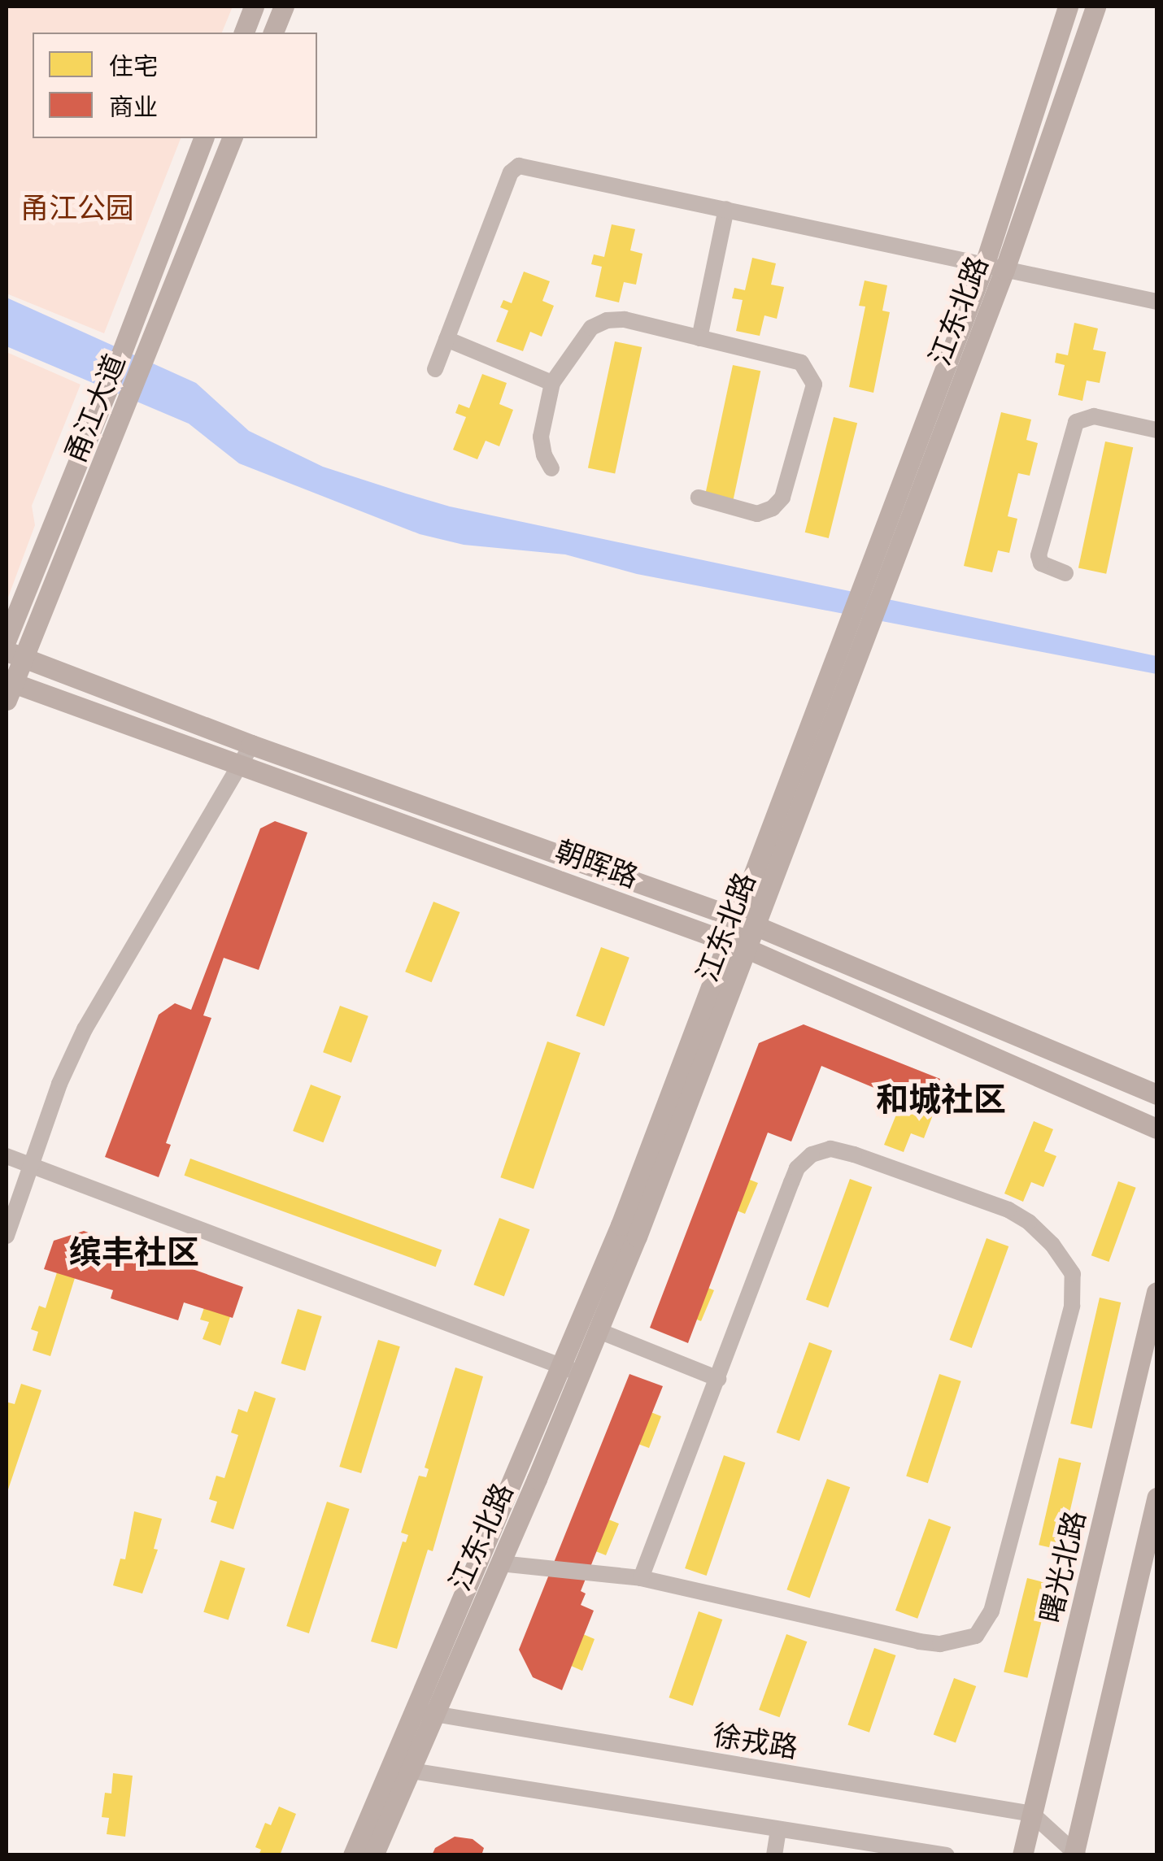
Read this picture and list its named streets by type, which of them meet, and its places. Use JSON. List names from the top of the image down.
{
  "streets": {
    "main road": [
      "江东北路",
      "甬江大道",
      "朝晖路",
      "曙光北路"
    ],
    "street": ["徐戎路"]
  },
  "crossings": [
    ["江东北路", "朝晖路"],
    ["江东北路", "徐戎路"],
    ["甬江大道", "朝晖路"],
    ["曙光北路", "徐戎路"]
  ],
  "districts": ["和城社区", "缤丰社区"],
  "parks": ["甬江公园"],
  "legend": ["住宅", "商业"]
}
